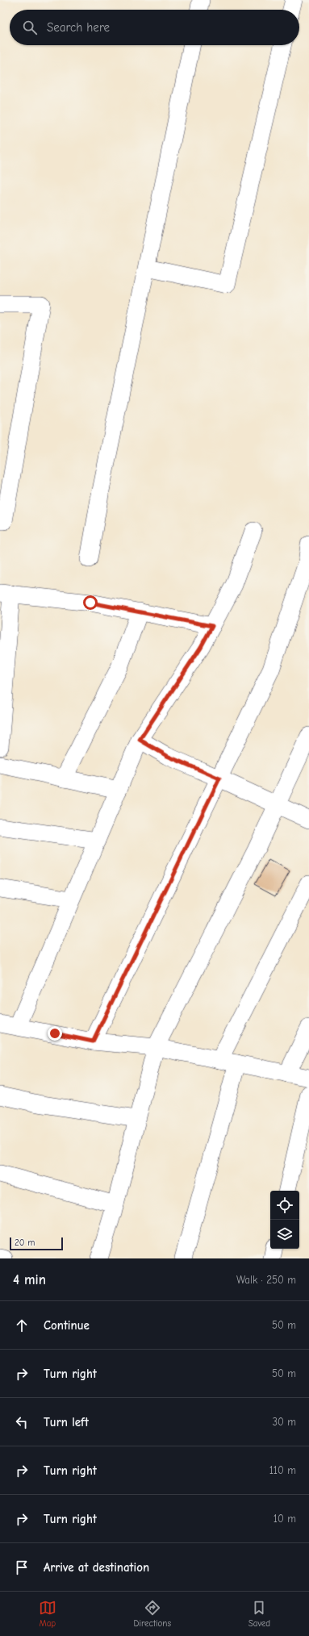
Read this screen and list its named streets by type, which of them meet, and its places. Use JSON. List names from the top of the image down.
{
  "scale_bar": "20 m",
  "page": {
    "search": "Search here",
    "scale": "20 m",
    "heading": ["4 min", "Walk · 250 m"],
    "list": [
      ["Continue", "50 m"],
      ["Turn right", "50 m"],
      ["Turn left", "30 m"],
      ["Turn right", "110 m"],
      ["Turn right", "10 m"],
      "Arrive at destination"
    ],
    "nav": ["Map", "Directions", "Saved"]
  }
}
